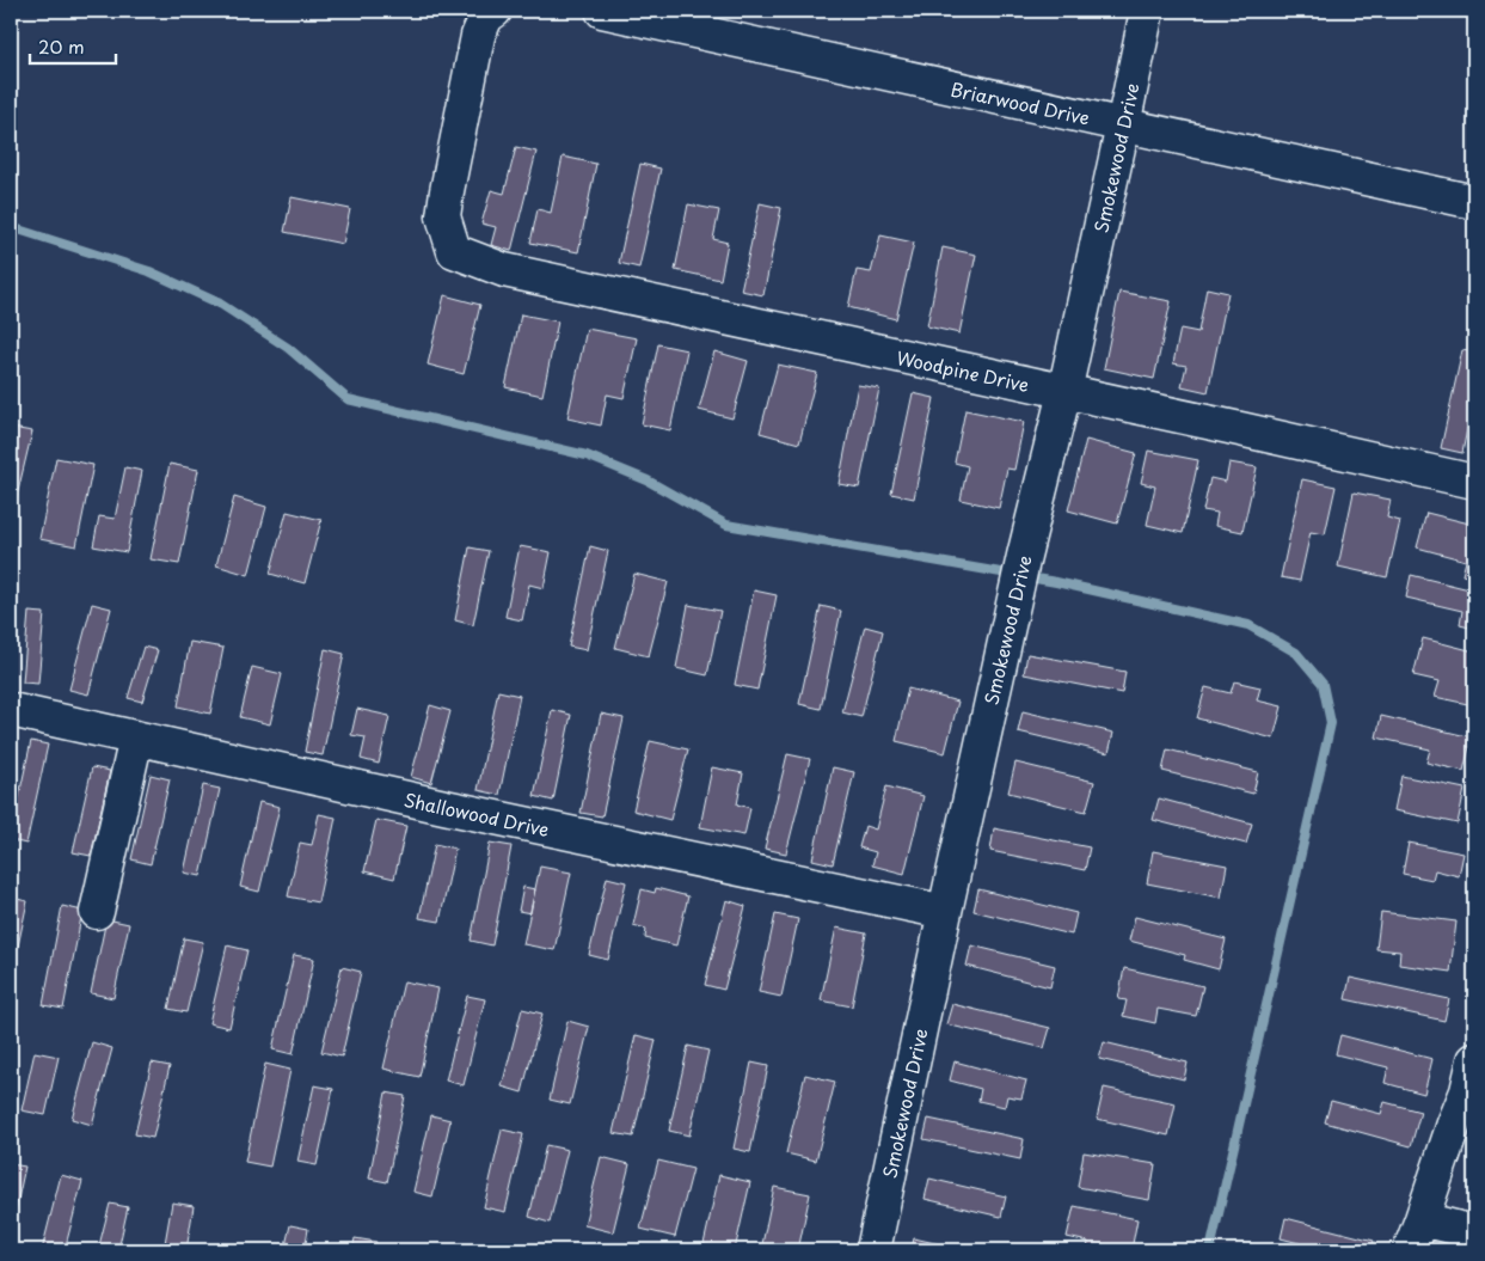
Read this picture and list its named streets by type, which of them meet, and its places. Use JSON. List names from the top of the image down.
{
  "streets": {
    "street": [
      "Briarwood Drive",
      "Smokewood Drive",
      "Woodpine Drive",
      "Shallowood Drive"
    ]
  },
  "crossings": [
    ["Briarwood Drive", "Smokewood Drive"],
    ["Smokewood Drive", "Woodpine Drive"],
    ["Smokewood Drive", "Shallowood Drive"]
  ],
  "scale_bar": "20 m"
}
